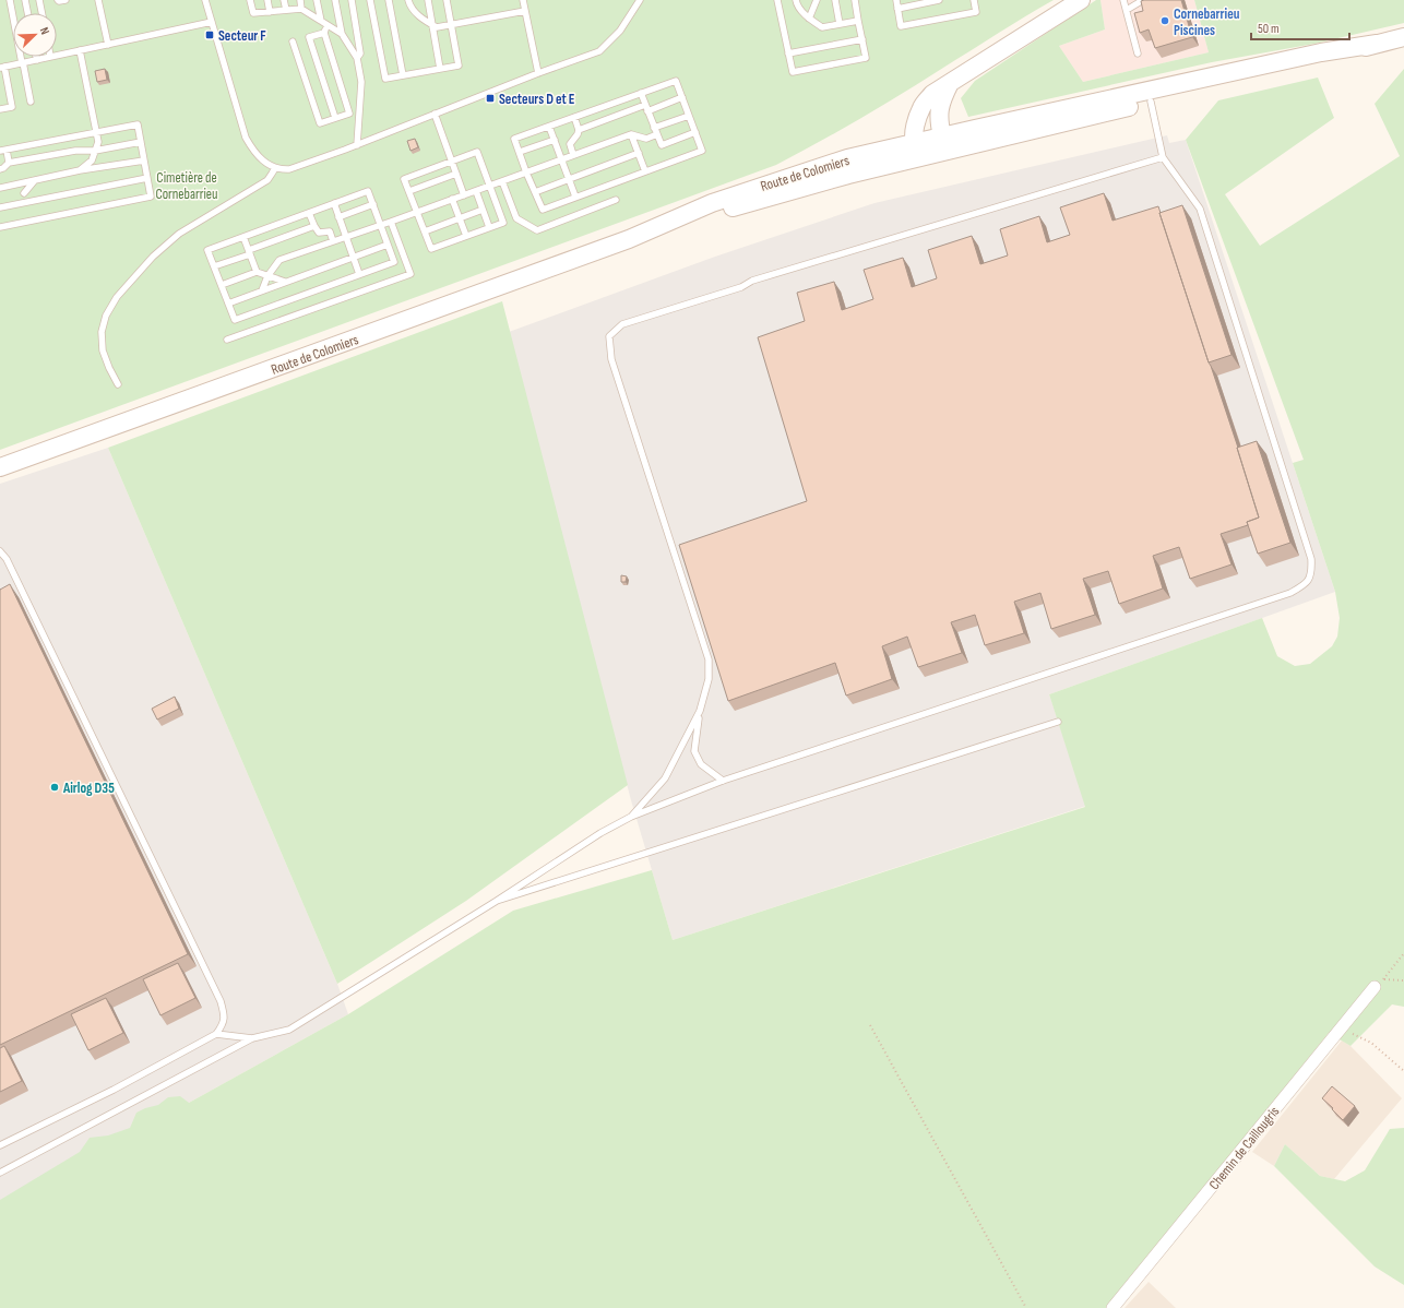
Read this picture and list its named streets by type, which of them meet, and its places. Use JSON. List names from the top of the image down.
{
  "streets": {
    "main road": ["Route de Colomiers"],
    "street": ["Chemin de Caillougris"]
  },
  "parks": ["Cimetière de Cornebarrieu"],
  "places": {
    "other": ["Cornebarrieu Piscines", "Airlog D35"],
    "transit": ["Secteur F", "Secteurs D et E"]
  },
  "scale_bar": "50 m",
  "north": "top right"
}
